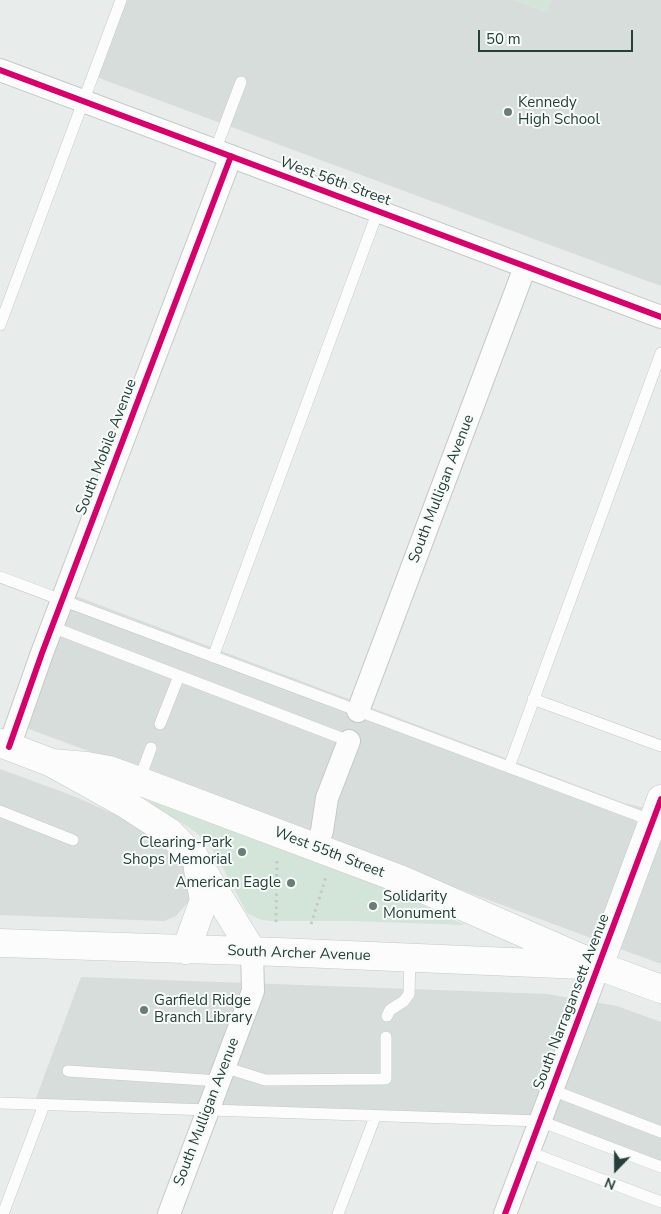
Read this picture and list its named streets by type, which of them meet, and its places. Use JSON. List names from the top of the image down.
{
  "streets": {
    "main road": ["West 55th Street", "South Archer Avenue", "South Narragansett Avenue"],
    "street": ["West 56th Street", "South Mobile Avenue", "South Mulligan Avenue"]
  },
  "crossings": [
    ["West 56th Street", "South Mobile Avenue"],
    ["West 56th Street", "South Mulligan Avenue"],
    ["South Mobile Avenue", "West 55th Street"],
    ["South Mulligan Avenue", "West 55th Street"],
    ["South Mulligan Avenue", "South Archer Avenue"],
    ["West 55th Street", "South Archer Avenue"],
    ["West 55th Street", "South Narragansett Avenue"],
    ["South Archer Avenue", "South Narragansett Avenue"]
  ],
  "places": [
    "Kennedy High School",
    "Clearing-Park Shops Memorial",
    "American Eagle",
    "Solidarity Monument",
    "Garfield Ridge Branch Library"
  ],
  "scale_bar": "50 m",
  "north": "bottom"
}
